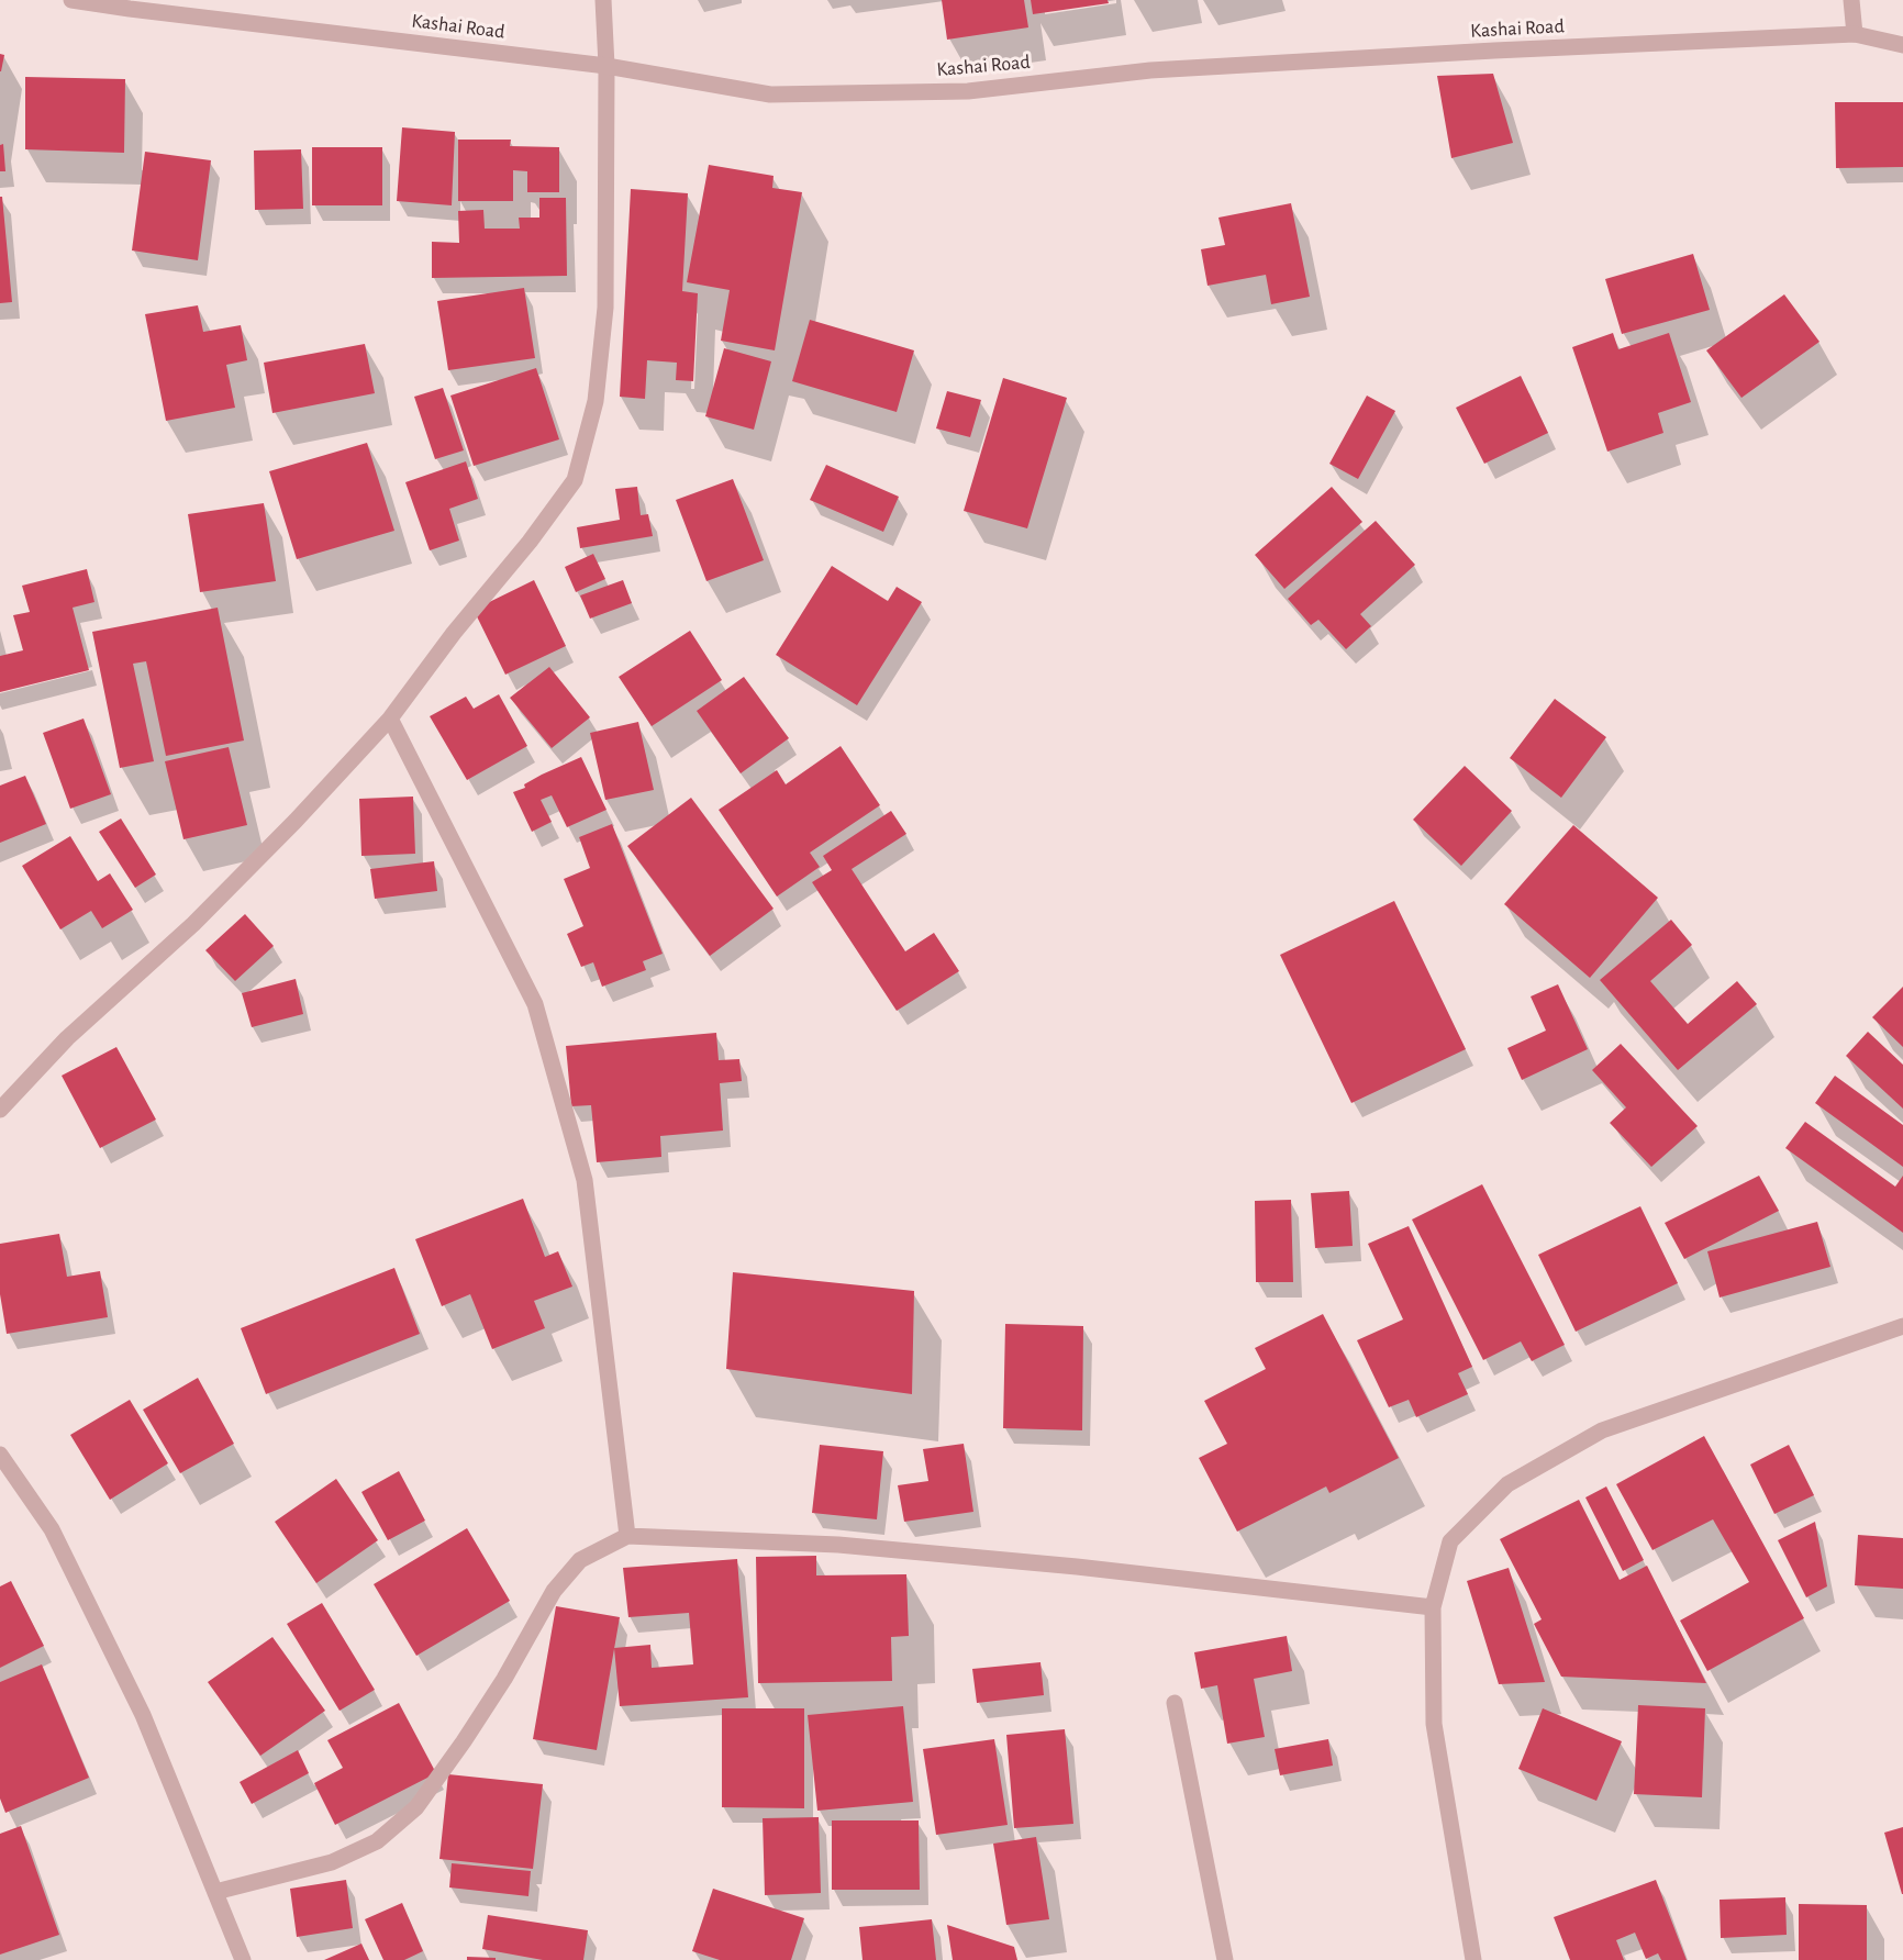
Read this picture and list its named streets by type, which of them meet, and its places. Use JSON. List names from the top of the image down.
{
  "streets": {
    "street": ["Kashai Road"]
  }
}
